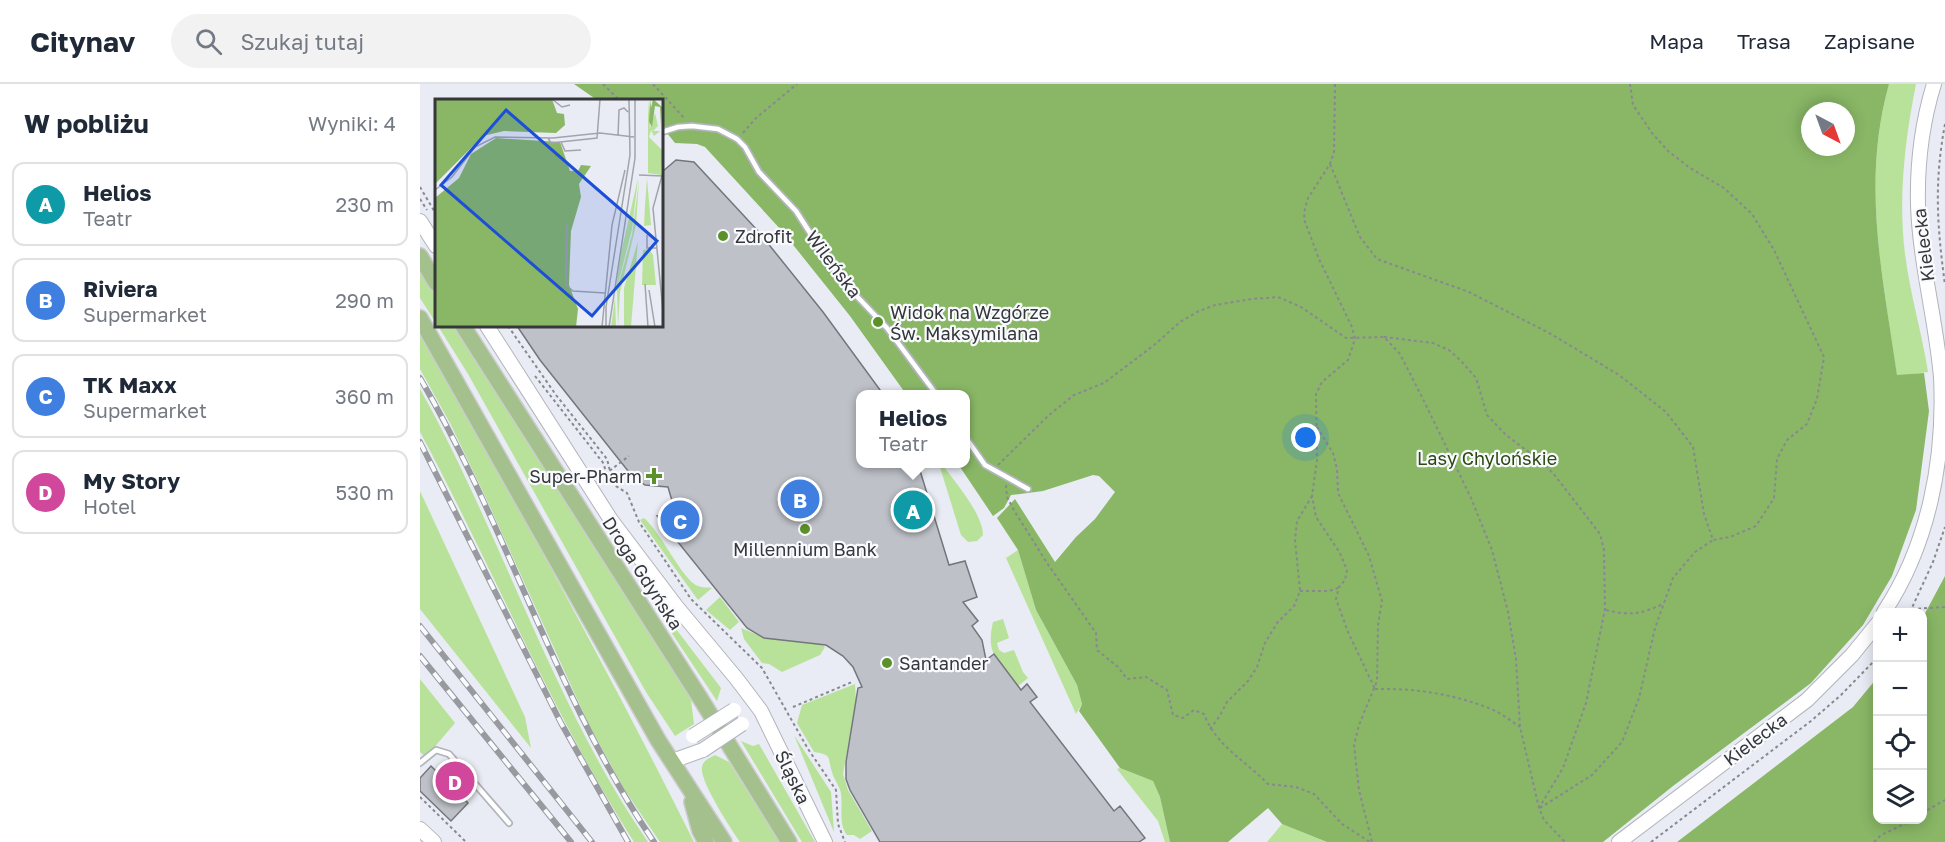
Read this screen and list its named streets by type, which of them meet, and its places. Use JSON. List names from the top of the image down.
{
  "streets": {
    "main road": ["Kielecka", "Droga Gdyńska", "Śląska"],
    "lane": ["Wileńska"]
  },
  "parks": ["Lasy Chylońskie"],
  "places": {
    "other": [
      "Zdrofit",
      "Widok na Wzgórze Św. Maksymilana",
      "Millennium Bank",
      "Santander"
    ],
    "health": ["Super-Pharm"]
  },
  "north": "bottom right",
  "page": {
    "header": "Citynav",
    "search": "Szukaj tutaj",
    "nav": ["Mapa", "Trasa", "Zapisane"],
    "heading": ["W pobliżu", "Wyniki: 4"],
    "list": [
      {
        "mark": "A",
        "name": "Helios",
        "note": "Teatr",
        "value": "230 m"
      },
      {
        "mark": "B",
        "name": "Riviera",
        "note": "Supermarket",
        "value": "290 m"
      },
      {
        "mark": "C",
        "name": "TK Maxx",
        "note": "Supermarket",
        "value": "360 m"
      },
      {
        "mark": "D",
        "name": "My Story",
        "note": "Hotel",
        "value": "530 m"
      }
    ],
    "popup": ["Helios", "Teatr"],
    "pins": [
      "B",
      "A",
      "C",
      "D"
    ],
    "map_buttons": ["+", "−"]
  }
}
